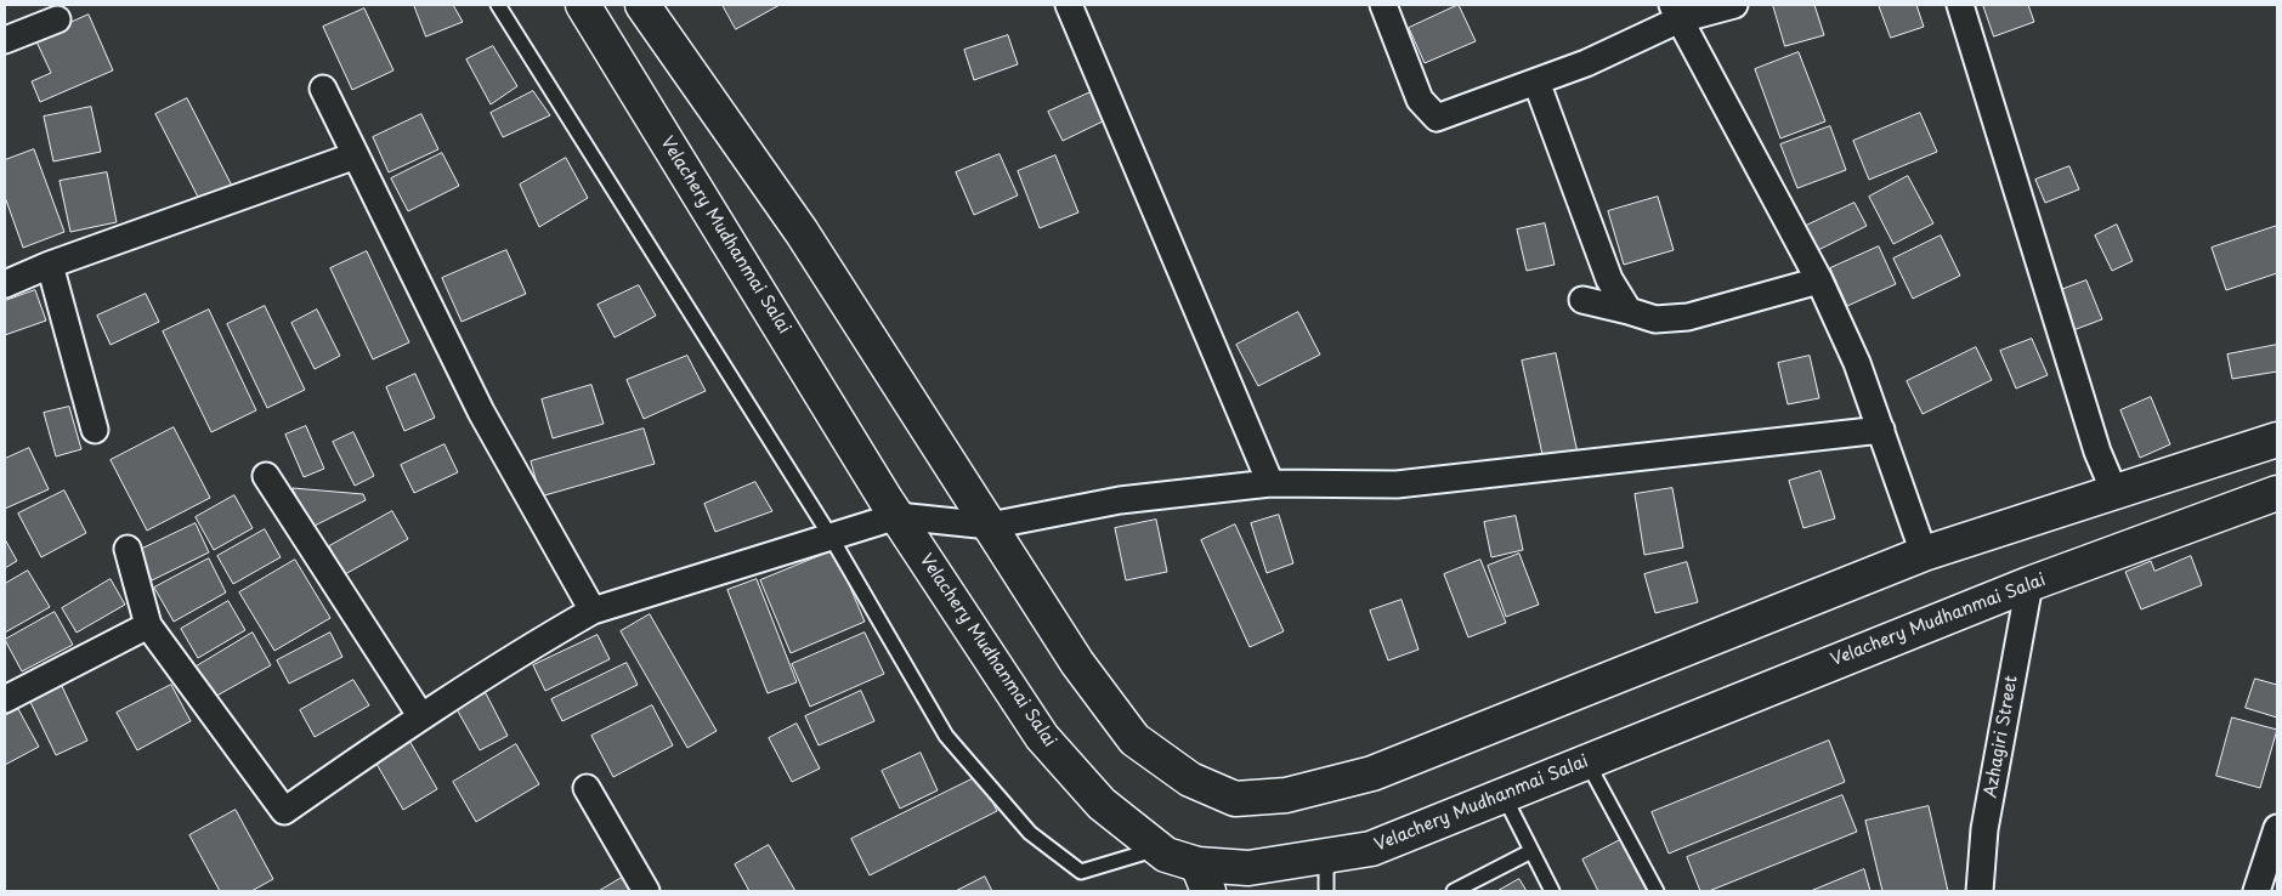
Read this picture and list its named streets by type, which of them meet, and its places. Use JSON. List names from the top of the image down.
{
  "streets": {
    "main road": ["Velachery Mudhanmai Salai"],
    "street": ["Azhagiri Street"]
  },
  "crossings": [
    ["Velachery Mudhanmai Salai", "Azhagiri Street"]
  ]
}
